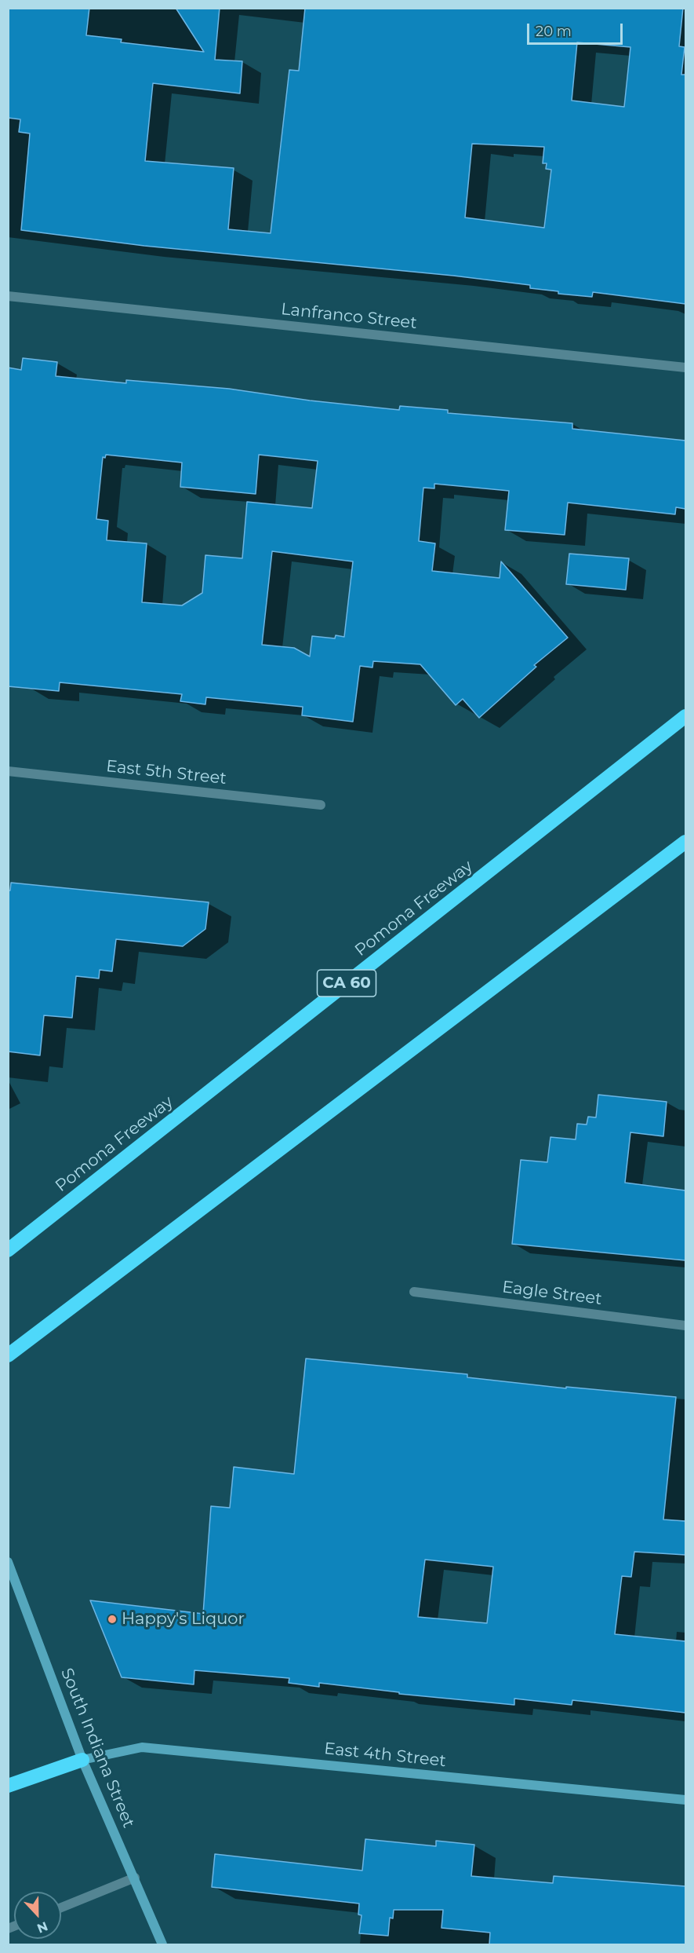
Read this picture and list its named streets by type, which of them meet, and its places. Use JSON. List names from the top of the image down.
{
  "streets": {
    "highway": ["Pomona Freeway", "CA 60"],
    "street": [
      "Lanfranco Street",
      "East 5th Street",
      "Eagle Street",
      "South Indiana Street",
      "East 4th Street"
    ]
  },
  "crossings": [
    ["South Indiana Street", "East 4th Street"]
  ],
  "places": ["Happy's Liquor"],
  "scale_bar": "20 m",
  "north": "bottom"
}
